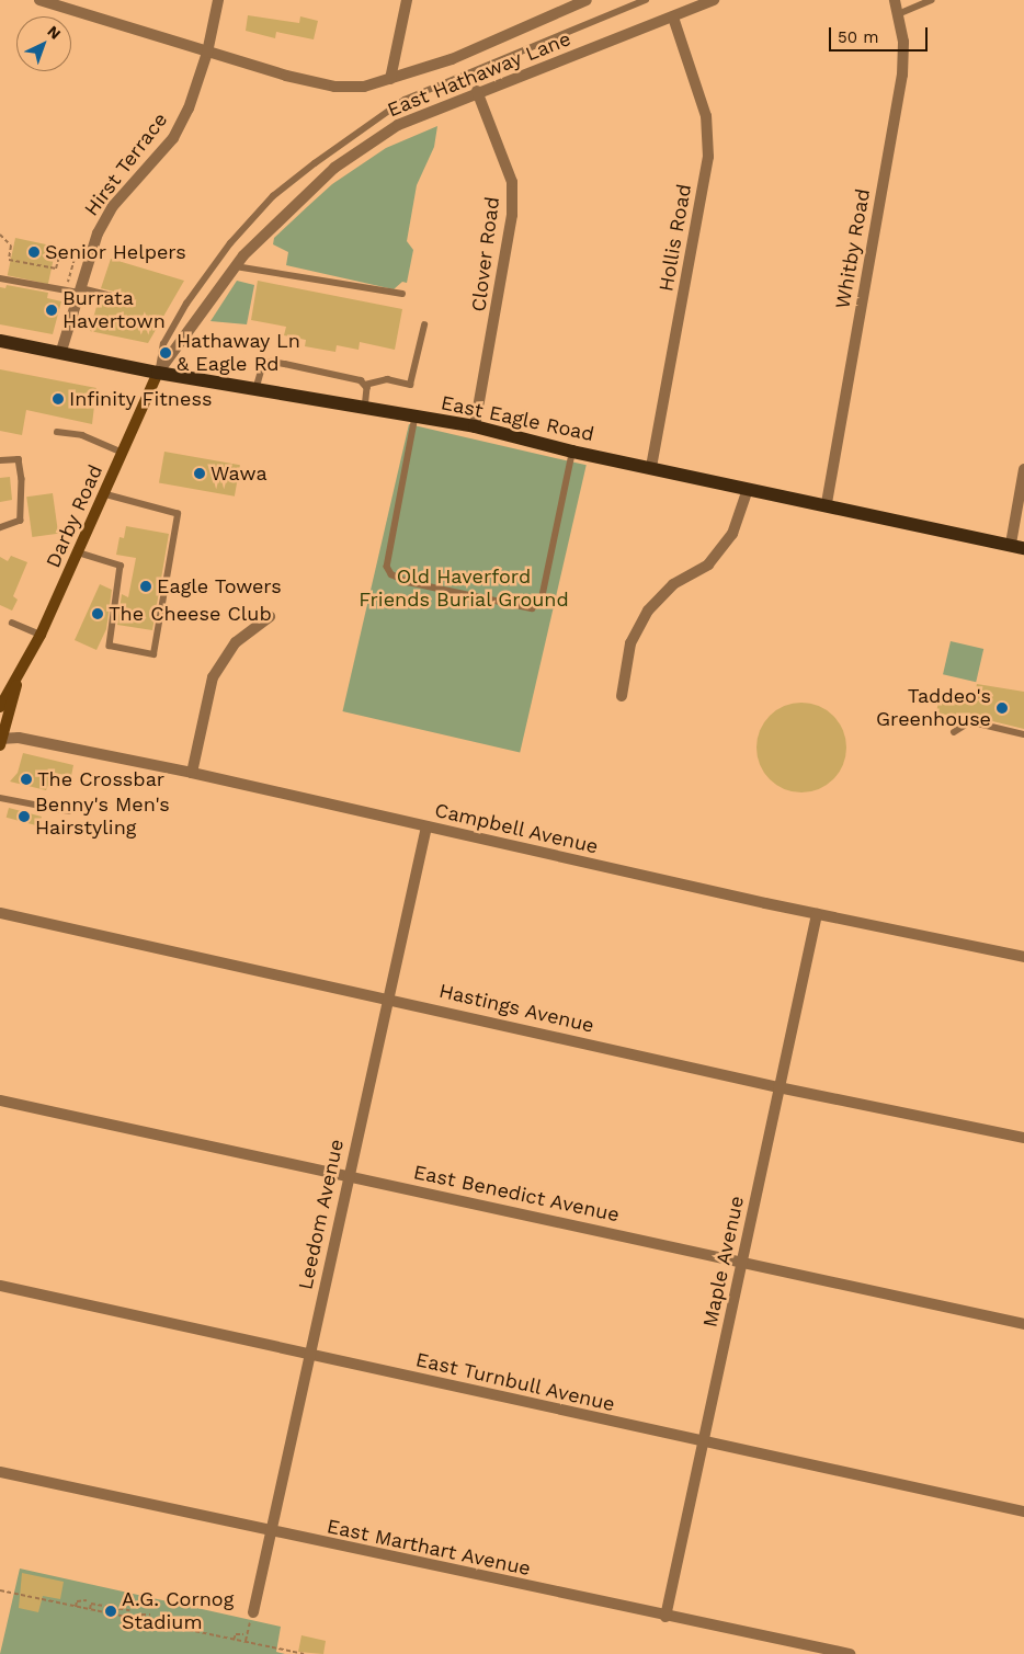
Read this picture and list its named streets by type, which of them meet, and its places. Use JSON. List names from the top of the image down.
{
  "streets": {
    "main road": ["East Eagle Road"],
    "street": [
      "East Hathaway Lane",
      "Hirst Terrace",
      "Hollis Road",
      "Whitby Road",
      "Clover Road",
      "Darby Road",
      "Campbell Avenue",
      "Hastings Avenue",
      "East Benedict Avenue",
      "Leedom Avenue",
      "Maple Avenue",
      "East Turnbull Avenue",
      "East Marthart Avenue"
    ]
  },
  "crossings": [
    ["East Hathaway Lane", "Hollis Road"],
    ["East Hathaway Lane", "Clover Road"],
    ["East Hathaway Lane", "East Eagle Road"],
    ["East Hathaway Lane", "Darby Road"],
    ["Hirst Terrace", "East Eagle Road"],
    ["Hollis Road", "East Eagle Road"],
    ["Whitby Road", "East Eagle Road"],
    ["Clover Road", "East Eagle Road"],
    ["East Eagle Road", "Darby Road"],
    ["Darby Road", "Campbell Avenue"],
    ["Campbell Avenue", "Leedom Avenue"],
    ["Campbell Avenue", "Maple Avenue"],
    ["Hastings Avenue", "Leedom Avenue"],
    ["Hastings Avenue", "Maple Avenue"],
    ["East Benedict Avenue", "Leedom Avenue"],
    ["East Benedict Avenue", "Maple Avenue"],
    ["Leedom Avenue", "East Turnbull Avenue"],
    ["Leedom Avenue", "East Marthart Avenue"],
    ["Maple Avenue", "East Turnbull Avenue"],
    ["Maple Avenue", "East Marthart Avenue"]
  ],
  "parks": ["Old Haverford Friends Burial Ground"],
  "places": [
    "Senior Helpers",
    "Burrata Havertown",
    "Hathaway Ln & Eagle Rd",
    "Infinity Fitness",
    "Wawa",
    "Eagle Towers",
    "The Cheese Club",
    "Taddeo's Greenhouse",
    "The Crossbar",
    "Benny's Men's Hairstyling",
    "A.G. Cornog Stadium"
  ],
  "scale_bar": "50 m",
  "north": "top right"
}
